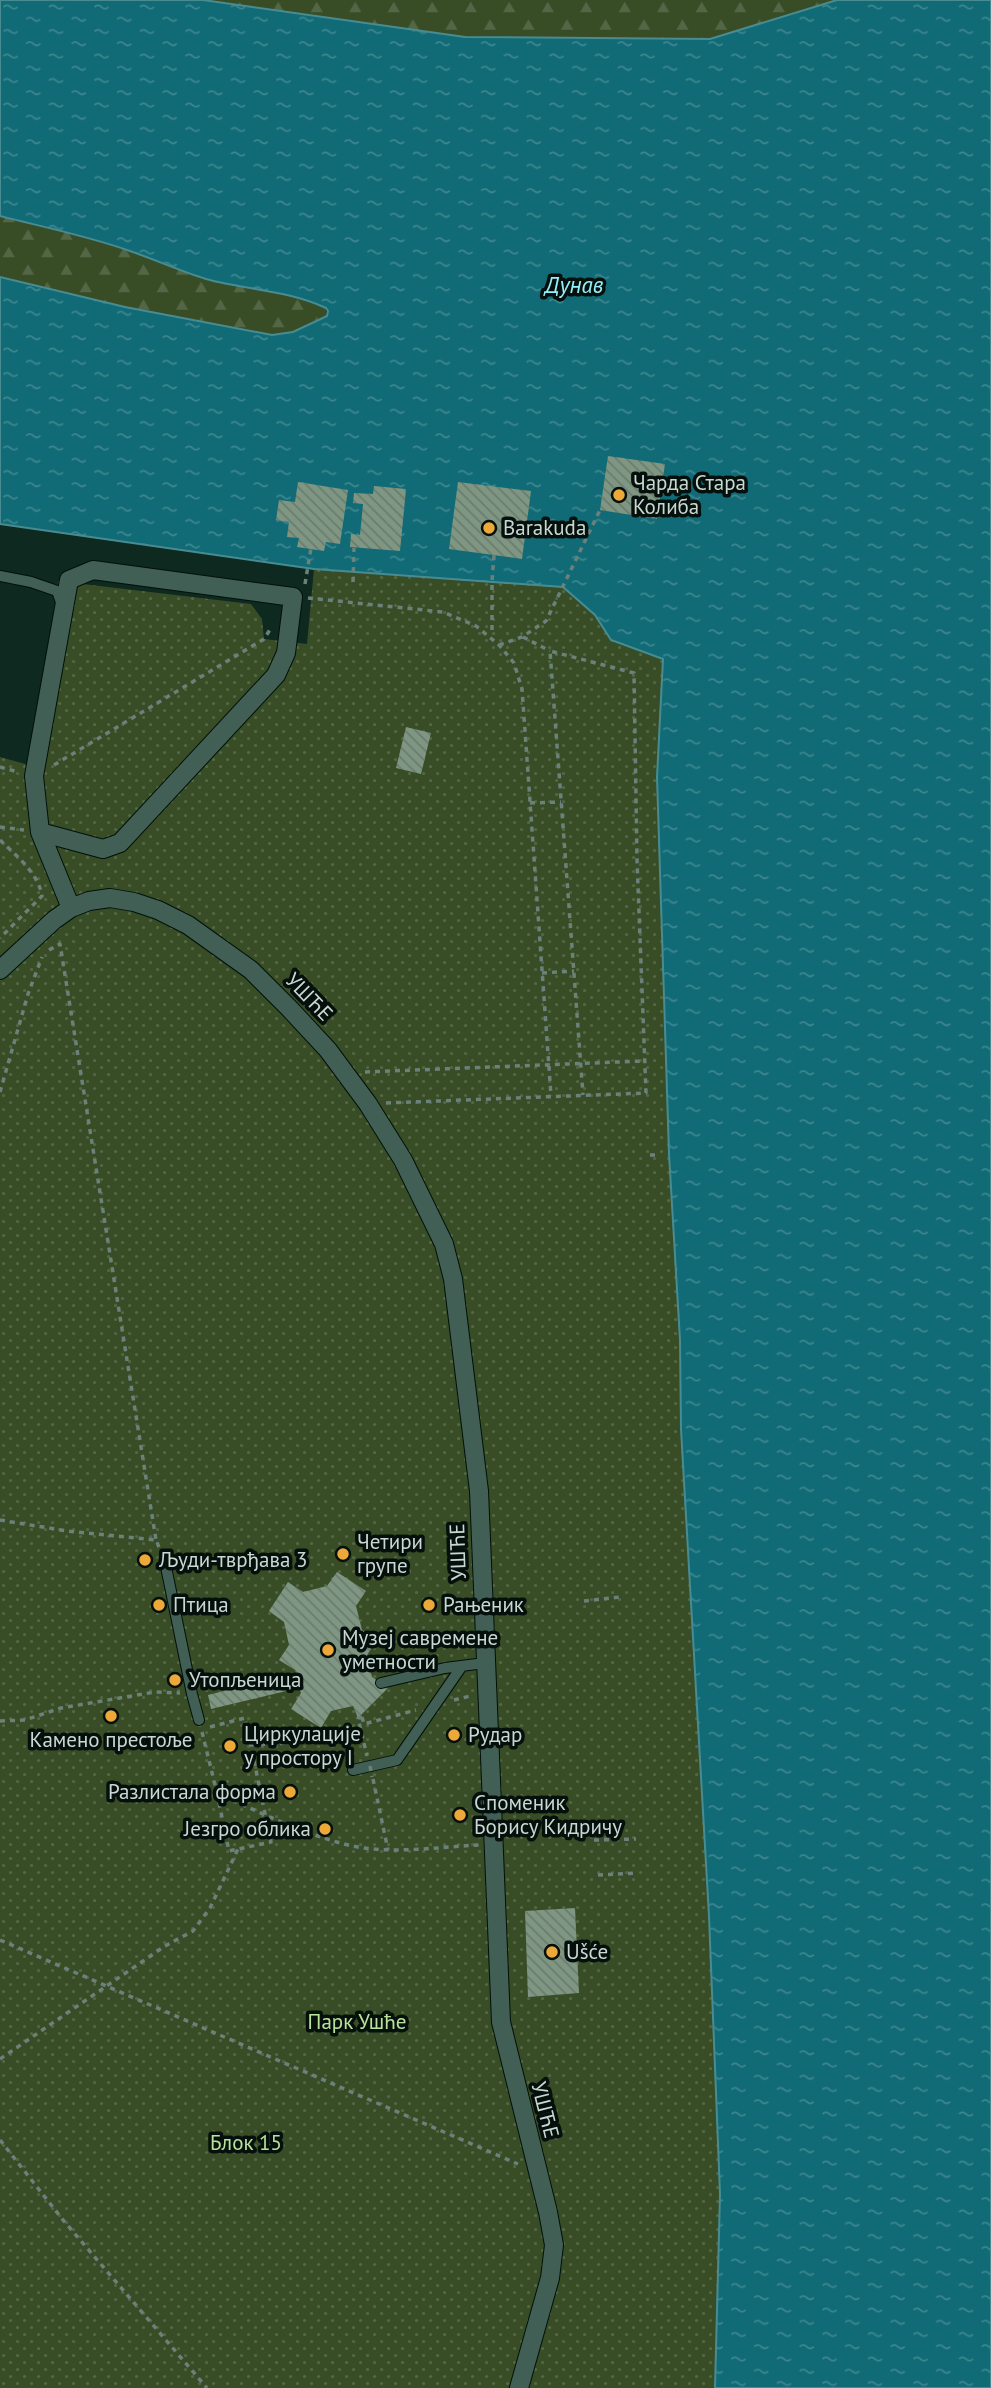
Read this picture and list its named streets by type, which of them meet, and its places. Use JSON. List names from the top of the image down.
{
  "streets": {
    "street": ["УШЋЕ"]
  },
  "water": ["Дунав"],
  "parks": ["Парк Ушће", "Блок 15"],
  "places": [
    "Чарда Стара Колиба",
    "Barakuda",
    "Четири групе",
    "Људи-тврђава 3",
    "Птица",
    "Рањеник",
    "Музеј савремене уметности",
    "Утопљеница",
    "Камено престоље",
    "Рудар",
    "Циркулације у простору I",
    "Разлистала форма",
    "Споменик Борису Кидричу",
    "Језгро облика",
    "Ušće"
  ]
}
